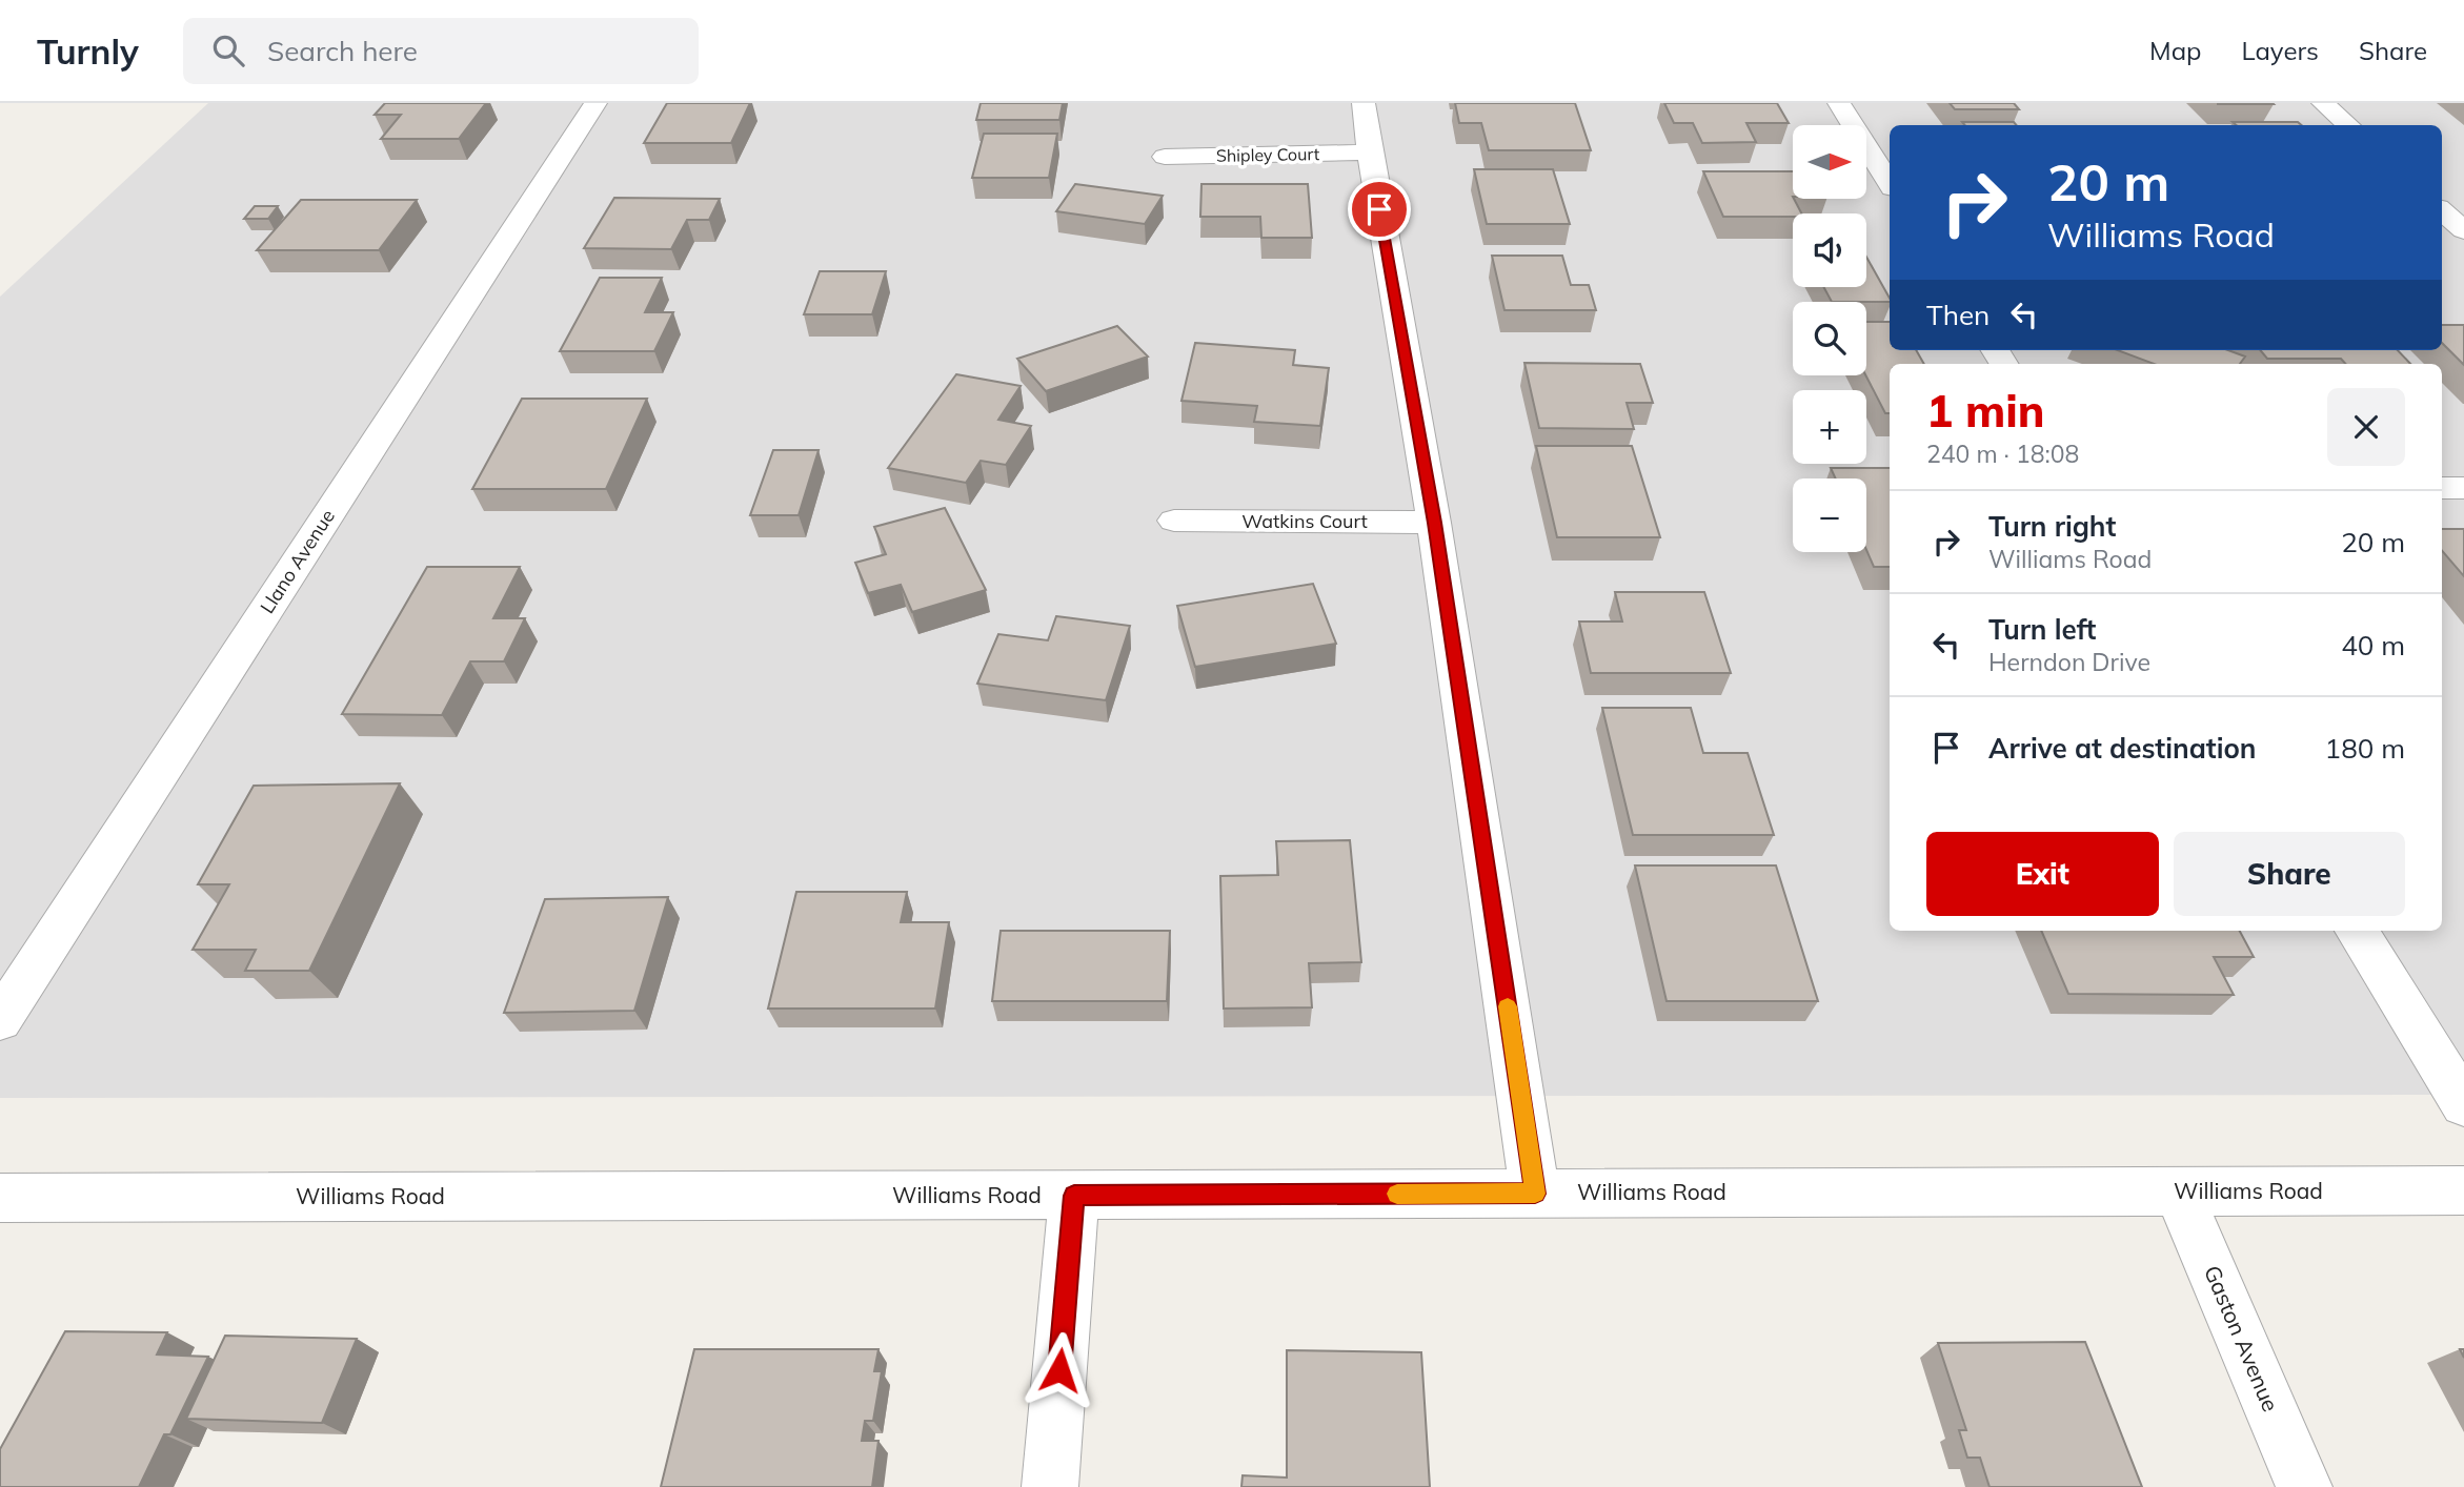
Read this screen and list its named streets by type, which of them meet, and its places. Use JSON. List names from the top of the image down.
{
  "streets": {
    "street": [
      "Shipley Court",
      "Watkins Court",
      "Llano Avenue",
      "Williams Road",
      "Gaston Avenue"
    ]
  },
  "crossings": [
    ["Williams Road", "Gaston Avenue"]
  ],
  "north": "right",
  "page": {
    "header": "Turnly",
    "search": "Search here",
    "nav": ["Map", "Layers", "Share"],
    "map_buttons": ["+", "−"],
    "turn": ["20 m", "Williams Road"],
    "then": "Then",
    "heading": ["1 min", "240 m · 18:08"],
    "list": [
      {
        "name": "Turn right",
        "note": "Williams Road",
        "value": "20 m"
      },
      {
        "name": "Turn left",
        "note": "Herndon Drive",
        "value": "40 m"
      },
      {
        "name": "Arrive at destination",
        "value": "180 m"
      }
    ],
    "buttons": ["Exit", "Share"]
  }
}
